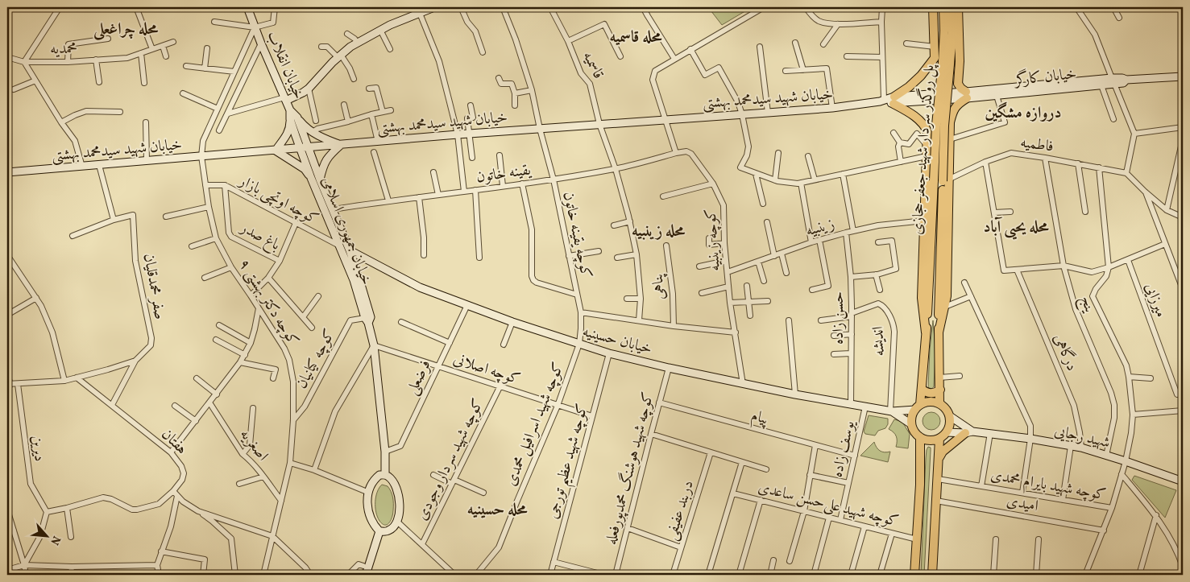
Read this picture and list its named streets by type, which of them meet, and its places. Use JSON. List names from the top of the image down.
{
  "streets": {
    "main road": [
      "خیابان انقلاب",
      "خیابان کارگر",
      "خیابان شهید سیدمحمد بهشتی",
      "پل روگذر سردار شهید جعفر حجازی",
      "خیابان جمهوری اسلامی",
      "خیابان حسینیه",
      "شهید رجایی"
    ],
    "street": [
      "محمدیه",
      "قاسمیه",
      "فاطمیه",
      "یقینه خاتون",
      "کوچه اوتچی بازار",
      "زینبیه",
      "کوچه یقینه خاتون",
      "باغ صدر",
      "کوچه زینبیه",
      "صفر محمدقلیان",
      "پناهی",
      "میرزایی",
      "کوچه دکتر بهشتی ۹",
      "ینج",
      "حسن زاده",
      "اندیشه",
      "درگاهی",
      "کوچه کیانیان",
      "کوچه اصلانی",
      "فرضعلی",
      "پیام",
      "کوچه شهید اسرافیل محمدی",
      "هفتان",
      "اصغریه",
      "دیرین",
      "یوسف زاده",
      "کوچه شهید سردار وجودی",
      "کوچه شهید عظیم تورجی",
      "کوچه شهید هوشنگ محمدپورفعله",
      "کوچه شهید بایرام محمدی",
      "امیدی",
      "کوچه شهید علی‌حسن ساعدی",
      "دربند عفیفی"
    ]
  },
  "crossings": [
    ["خیابان انقلاب", "کوچه دکتر بهشتی ۹"],
    ["قاسمیه", "خیابان شهید سیدمحمد بهشتی"],
    ["قاسمیه", "یقینه خاتون"],
    ["خیابان کارگر", "خیابان شهید سیدمحمد بهشتی"],
    ["خیابان شهید سیدمحمد بهشتی", "خیابان جمهوری اسلامی"],
    ["خیابان شهید سیدمحمد بهشتی", "کوچه یقینه خاتون"],
    ["خیابان شهید سیدمحمد بهشتی", "کوچه دکتر بهشتی ۹"],
    ["فاطمیه", "پل روگذر سردار شهید جعفر حجازی"],
    ["فاطمیه", "ینج"],
    ["یقینه خاتون", "خیابان جمهوری اسلامی"],
    ["یقینه خاتون", "کوچه یقینه خاتون"],
    ["یقینه خاتون", "کوچه زینبیه"],
    ["کوچه اوتچی بازار", "خیابان جمهوری اسلامی"],
    ["کوچه اوتچی بازار", "باغ صدر"],
    ["کوچه اوتچی بازار", "کوچه دکتر بهشتی ۹"],
    ["زینبیه", "کوچه زینبیه"],
    ["زینبیه", "حسن زاده"],
    ["خیابان جمهوری اسلامی", "خیابان حسینیه"],
    ["خیابان جمهوری اسلامی", "کوچه کیانیان"],
    ["خیابان جمهوری اسلامی", "کوچه اصلانی"],
    ["خیابان جمهوری اسلامی", "فرضعلی"],
    ["کوچه یقینه خاتون", "خیابان حسینیه"],
    ["کوچه یقینه خاتون", "کوچه شهید اسرافیل محمدی"],
    ["باغ صدر", "کوچه دکتر بهشتی ۹"],
    ["کوچه زینبیه", "خیابان حسینیه"],
    ["صفر محمدقلیان", "هفتان"],
    ["صفر محمدقلیان", "دیرین"],
    ["کوچه دکتر بهشتی ۹", "کوچه کیانیان"],
    ["کوچه دکتر بهشتی ۹", "اصغریه"],
    ["ینج", "شهید رجایی"],
    ["حسن زاده", "خیابان حسینیه"],
    ["حسن زاده", "اندیشه"],
    ["خیابان حسینیه", "اندیشه"],
    ["خیابان حسینیه", "فرضعلی"],
    ["خیابان حسینیه", "کوچه شهید اسرافیل محمدی"],
    ["خیابان حسینیه", "یوسف زاده"],
    ["خیابان حسینیه", "کوچه شهید عظیم تورجی"],
    ["خیابان حسینیه", "کوچه شهید هوشنگ محمدپورفعله"],
    ["درگاهی", "شهید رجایی"],
    ["کوچه اصلانی", "فرضعلی"],
    ["کوچه اصلانی", "کوچه شهید اسرافیل محمدی"],
    ["کوچه اصلانی", "کوچه شهید سردار وجودی"],
    ["کوچه اصلانی", "کوچه شهید عظیم تورجی"],
    ["پیام", "یوسف زاده"],
    ["پیام", "کوچه شهید هوشنگ محمدپورفعله"],
    ["هفتان", "دیرین"],
    ["یوسف زاده", "کوچه شهید علی‌حسن ساعدی"]
  ],
  "districts": [
    "محله چراغعلی",
    "محله قاسمیه",
    "دروازه مشگین",
    "محله یحیی آباد",
    "محله زینبیه",
    "محله حسینیه"
  ],
  "north": "bottom right"
}
